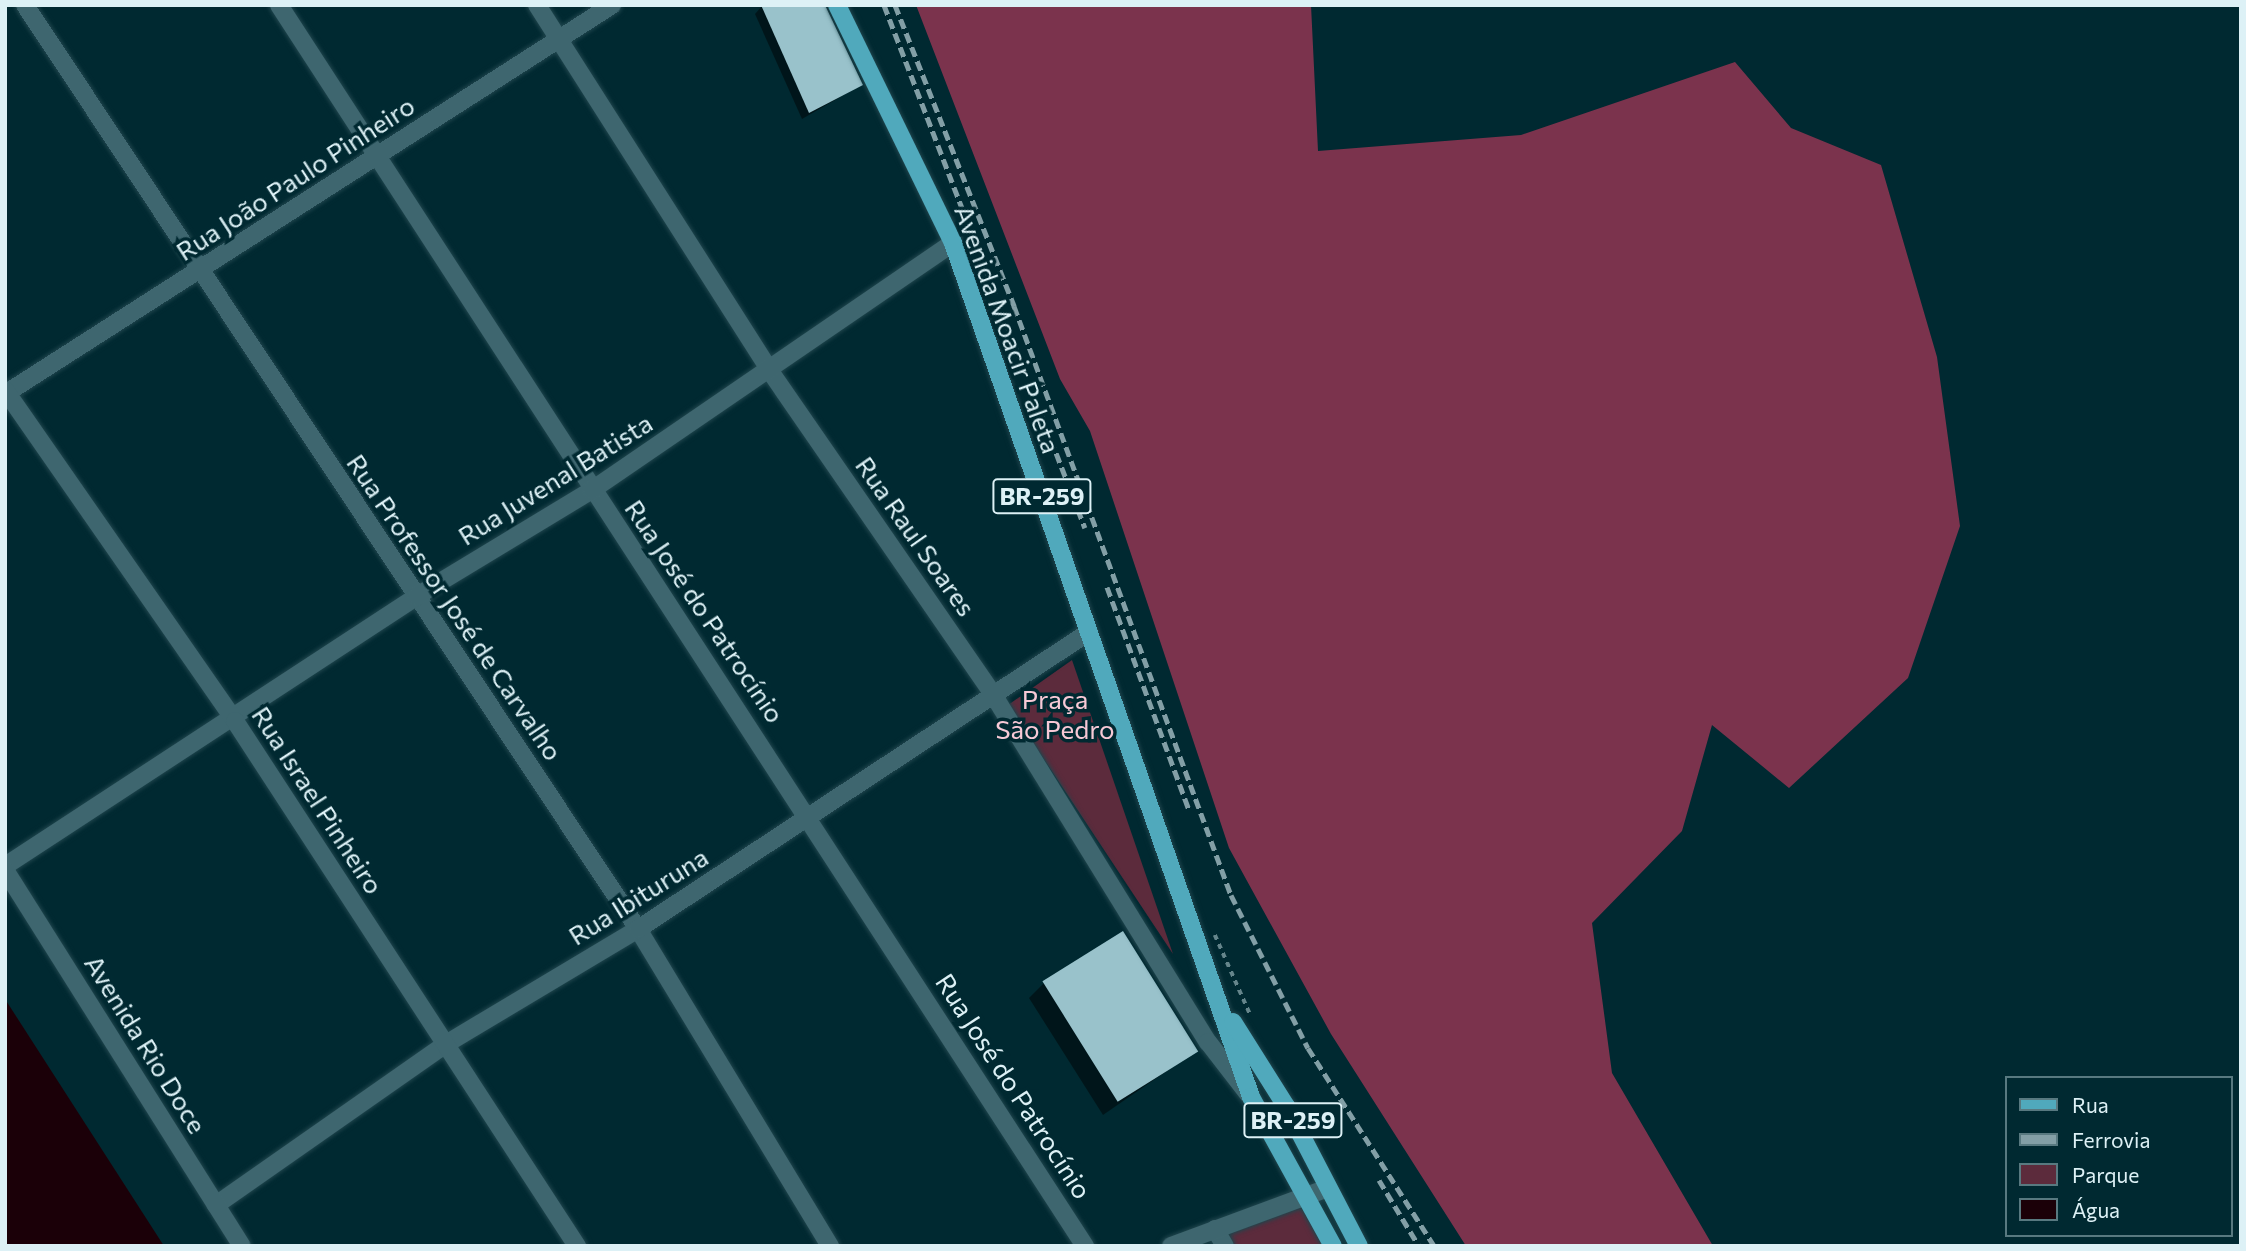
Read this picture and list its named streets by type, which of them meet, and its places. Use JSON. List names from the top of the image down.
{
  "streets": {
    "main road": ["Avenida Moacir Paleta", "BR-259"],
    "street": [
      "Rua João Paulo Pinheiro",
      "Rua Juvenal Batista",
      "Rua Raul Soares",
      "Rua Professor José de Carvalho",
      "Rua José do Patrocínio",
      "Rua Israel Pinheiro",
      "Rua Ibituruna",
      "Avenida Rio Doce"
    ]
  },
  "crossings": [
    ["Rua João Paulo Pinheiro", "Rua Raul Soares"],
    ["Rua João Paulo Pinheiro", "Rua Professor José de Carvalho"],
    ["Rua João Paulo Pinheiro", "Rua José do Patrocínio"],
    ["Rua João Paulo Pinheiro", "Rua Israel Pinheiro"],
    ["Avenida Moacir Paleta", "Rua Juvenal Batista"],
    ["Avenida Moacir Paleta", "Rua Raul Soares"],
    ["Avenida Moacir Paleta", "Rua Ibituruna"],
    ["Rua Juvenal Batista", "Rua Raul Soares"],
    ["Rua Juvenal Batista", "Rua Professor José de Carvalho"],
    ["Rua Juvenal Batista", "Rua José do Patrocínio"],
    ["Rua Juvenal Batista", "Rua Israel Pinheiro"],
    ["Rua Juvenal Batista", "Avenida Rio Doce"],
    ["Rua Raul Soares", "Rua Ibituruna"],
    ["Rua Professor José de Carvalho", "Rua Ibituruna"],
    ["Rua José do Patrocínio", "Rua Ibituruna"],
    ["Rua Israel Pinheiro", "Rua Ibituruna"],
    ["Rua Ibituruna", "Avenida Rio Doce"]
  ],
  "parks": ["Praça São Pedro"],
  "legend": [
    "Rua",
    "Ferrovia",
    "Parque",
    "Água"
  ]
}
